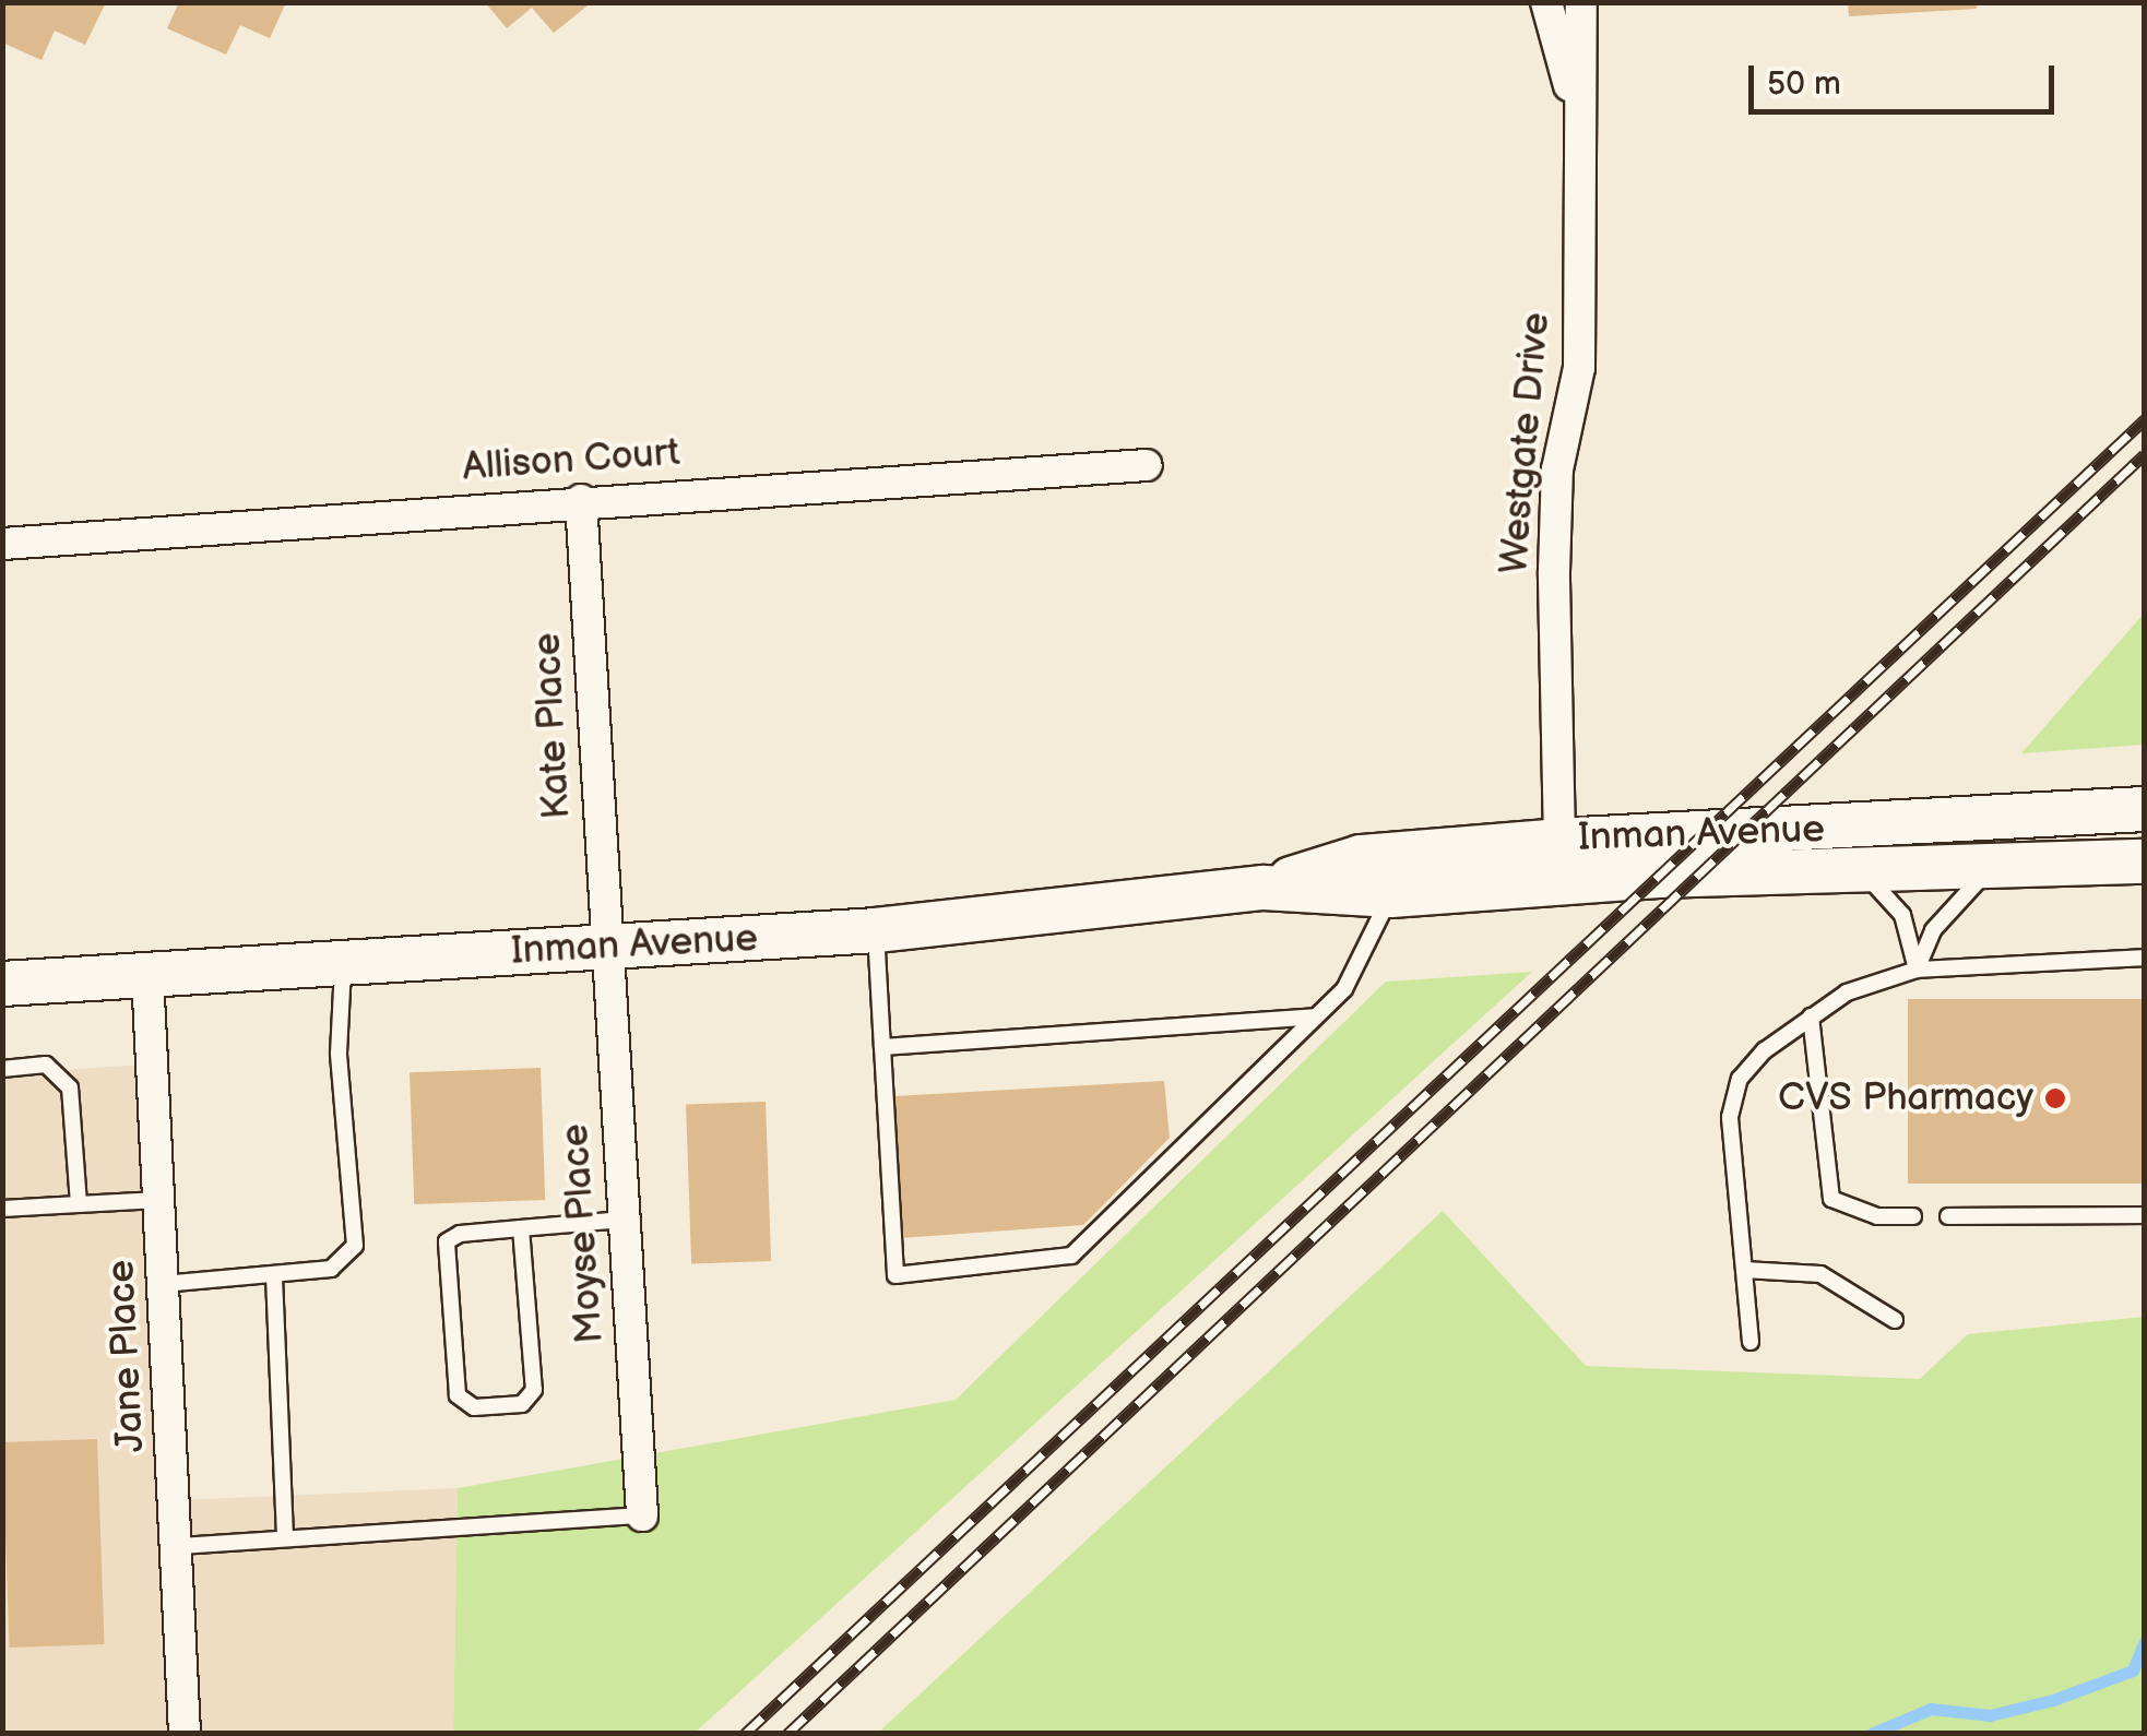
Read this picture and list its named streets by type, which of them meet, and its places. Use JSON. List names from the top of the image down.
{
  "streets": {
    "main road": ["Inman Avenue"],
    "street": [
      "Westgate Drive",
      "Allison Court",
      "Kate Place",
      "Moyse Place",
      "Jane Place"
    ]
  },
  "crossings": [
    ["Westgate Drive", "Inman Avenue"],
    ["Allison Court", "Kate Place"],
    ["Kate Place", "Inman Avenue"],
    ["Kate Place", "Moyse Place"],
    ["Inman Avenue", "Moyse Place"],
    ["Inman Avenue", "Jane Place"]
  ],
  "places": ["CVS Pharmacy"],
  "scale_bar": "50 m"
}
